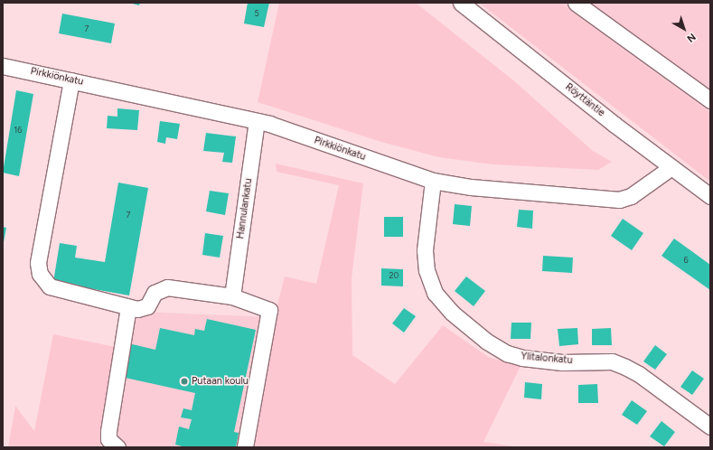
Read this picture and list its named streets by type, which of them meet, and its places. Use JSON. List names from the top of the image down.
{
  "streets": {
    "street": [
      "Pirkkiönkatu",
      "Röyttäntie",
      "Hannulankatu",
      "Ylitalonkatu"
    ]
  },
  "crossings": [
    ["Pirkkiönkatu", "Röyttäntie"],
    ["Pirkkiönkatu", "Hannulankatu"],
    ["Pirkkiönkatu", "Ylitalonkatu"]
  ],
  "places": ["Putaan koulu"],
  "house_numbers": [
    "5",
    "7",
    "16",
    "7",
    "6",
    "20"
  ],
  "north": "bottom right"
}
